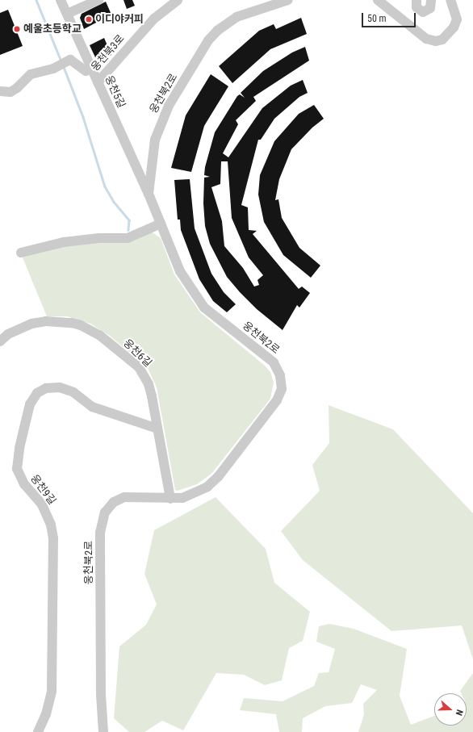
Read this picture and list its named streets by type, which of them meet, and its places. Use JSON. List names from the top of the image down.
{
  "streets": {
    "street": [
      "웅천북3로",
      "웅천5길",
      "웅천북2로",
      "웅천6길",
      "웅천9길"
    ]
  },
  "crossings": [
    ["웅천북3로", "웅천5길"],
    ["웅천5길", "웅천북2로"],
    ["웅천북2로", "웅천6길"],
    ["웅천6길", "웅천9길"]
  ],
  "places": ["이디야커피", "예울초등학교"],
  "scale_bar": "50 m",
  "north": "right"
}
